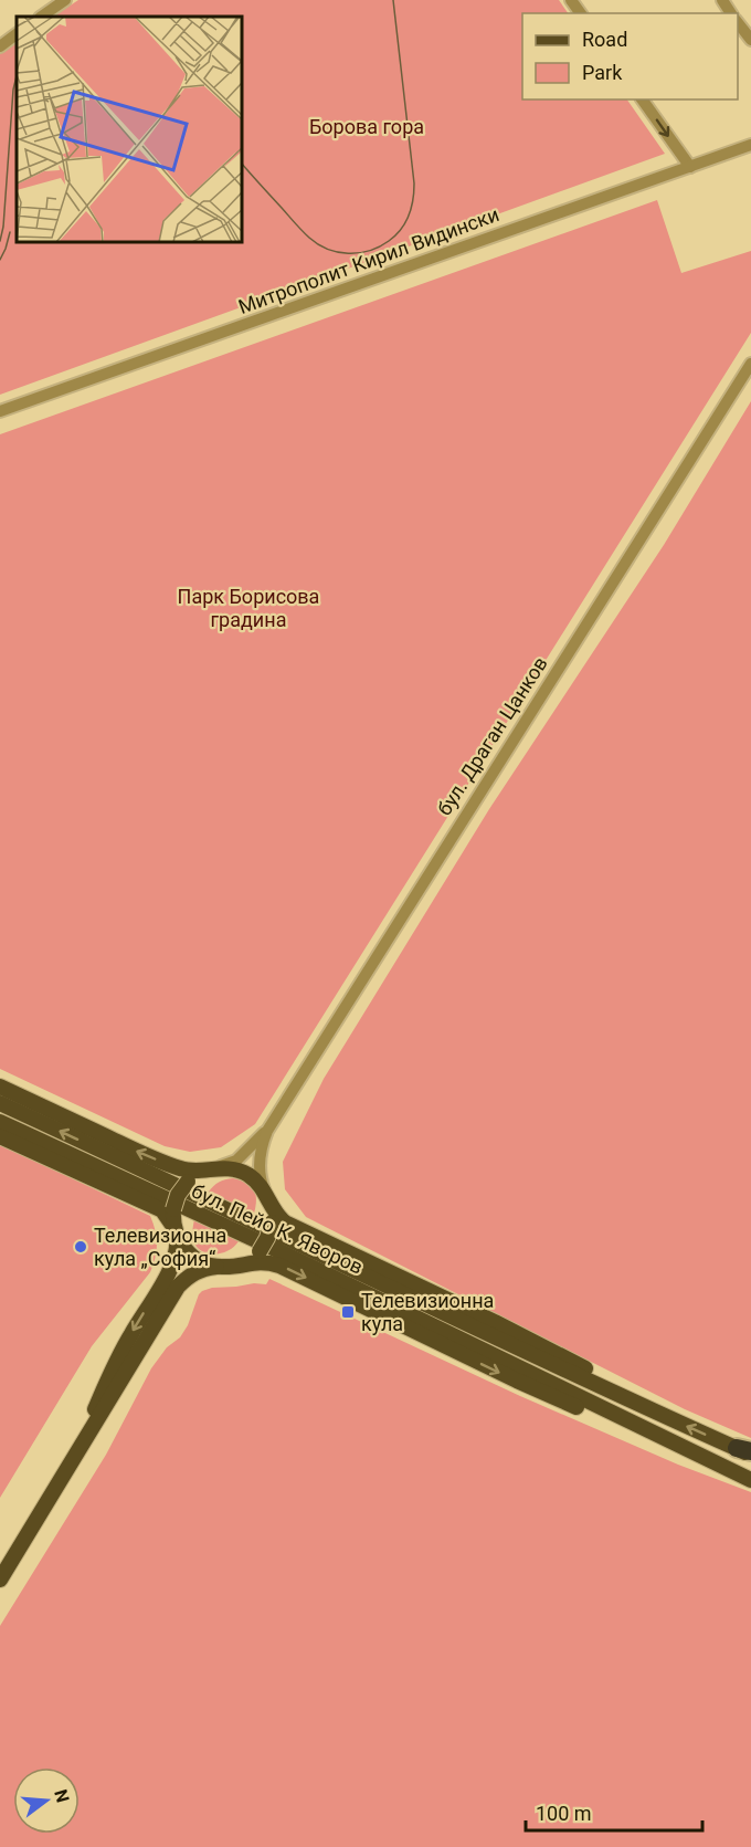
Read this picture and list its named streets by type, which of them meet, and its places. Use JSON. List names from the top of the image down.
{
  "streets": {
    "main road": ["бул. Пейо К. Яворов"],
    "street": ["Митрополит Кирил Видински", "бул. Драган Цанков"]
  },
  "parks": ["Борова гора", "Парк Борисова градина"],
  "places": {
    "other": ["Телевизионна кула „София“"],
    "transit": ["Телевизионна кула"]
  },
  "legend": ["Road", "Park"],
  "scale_bar": "100 m",
  "north": "right"
}
